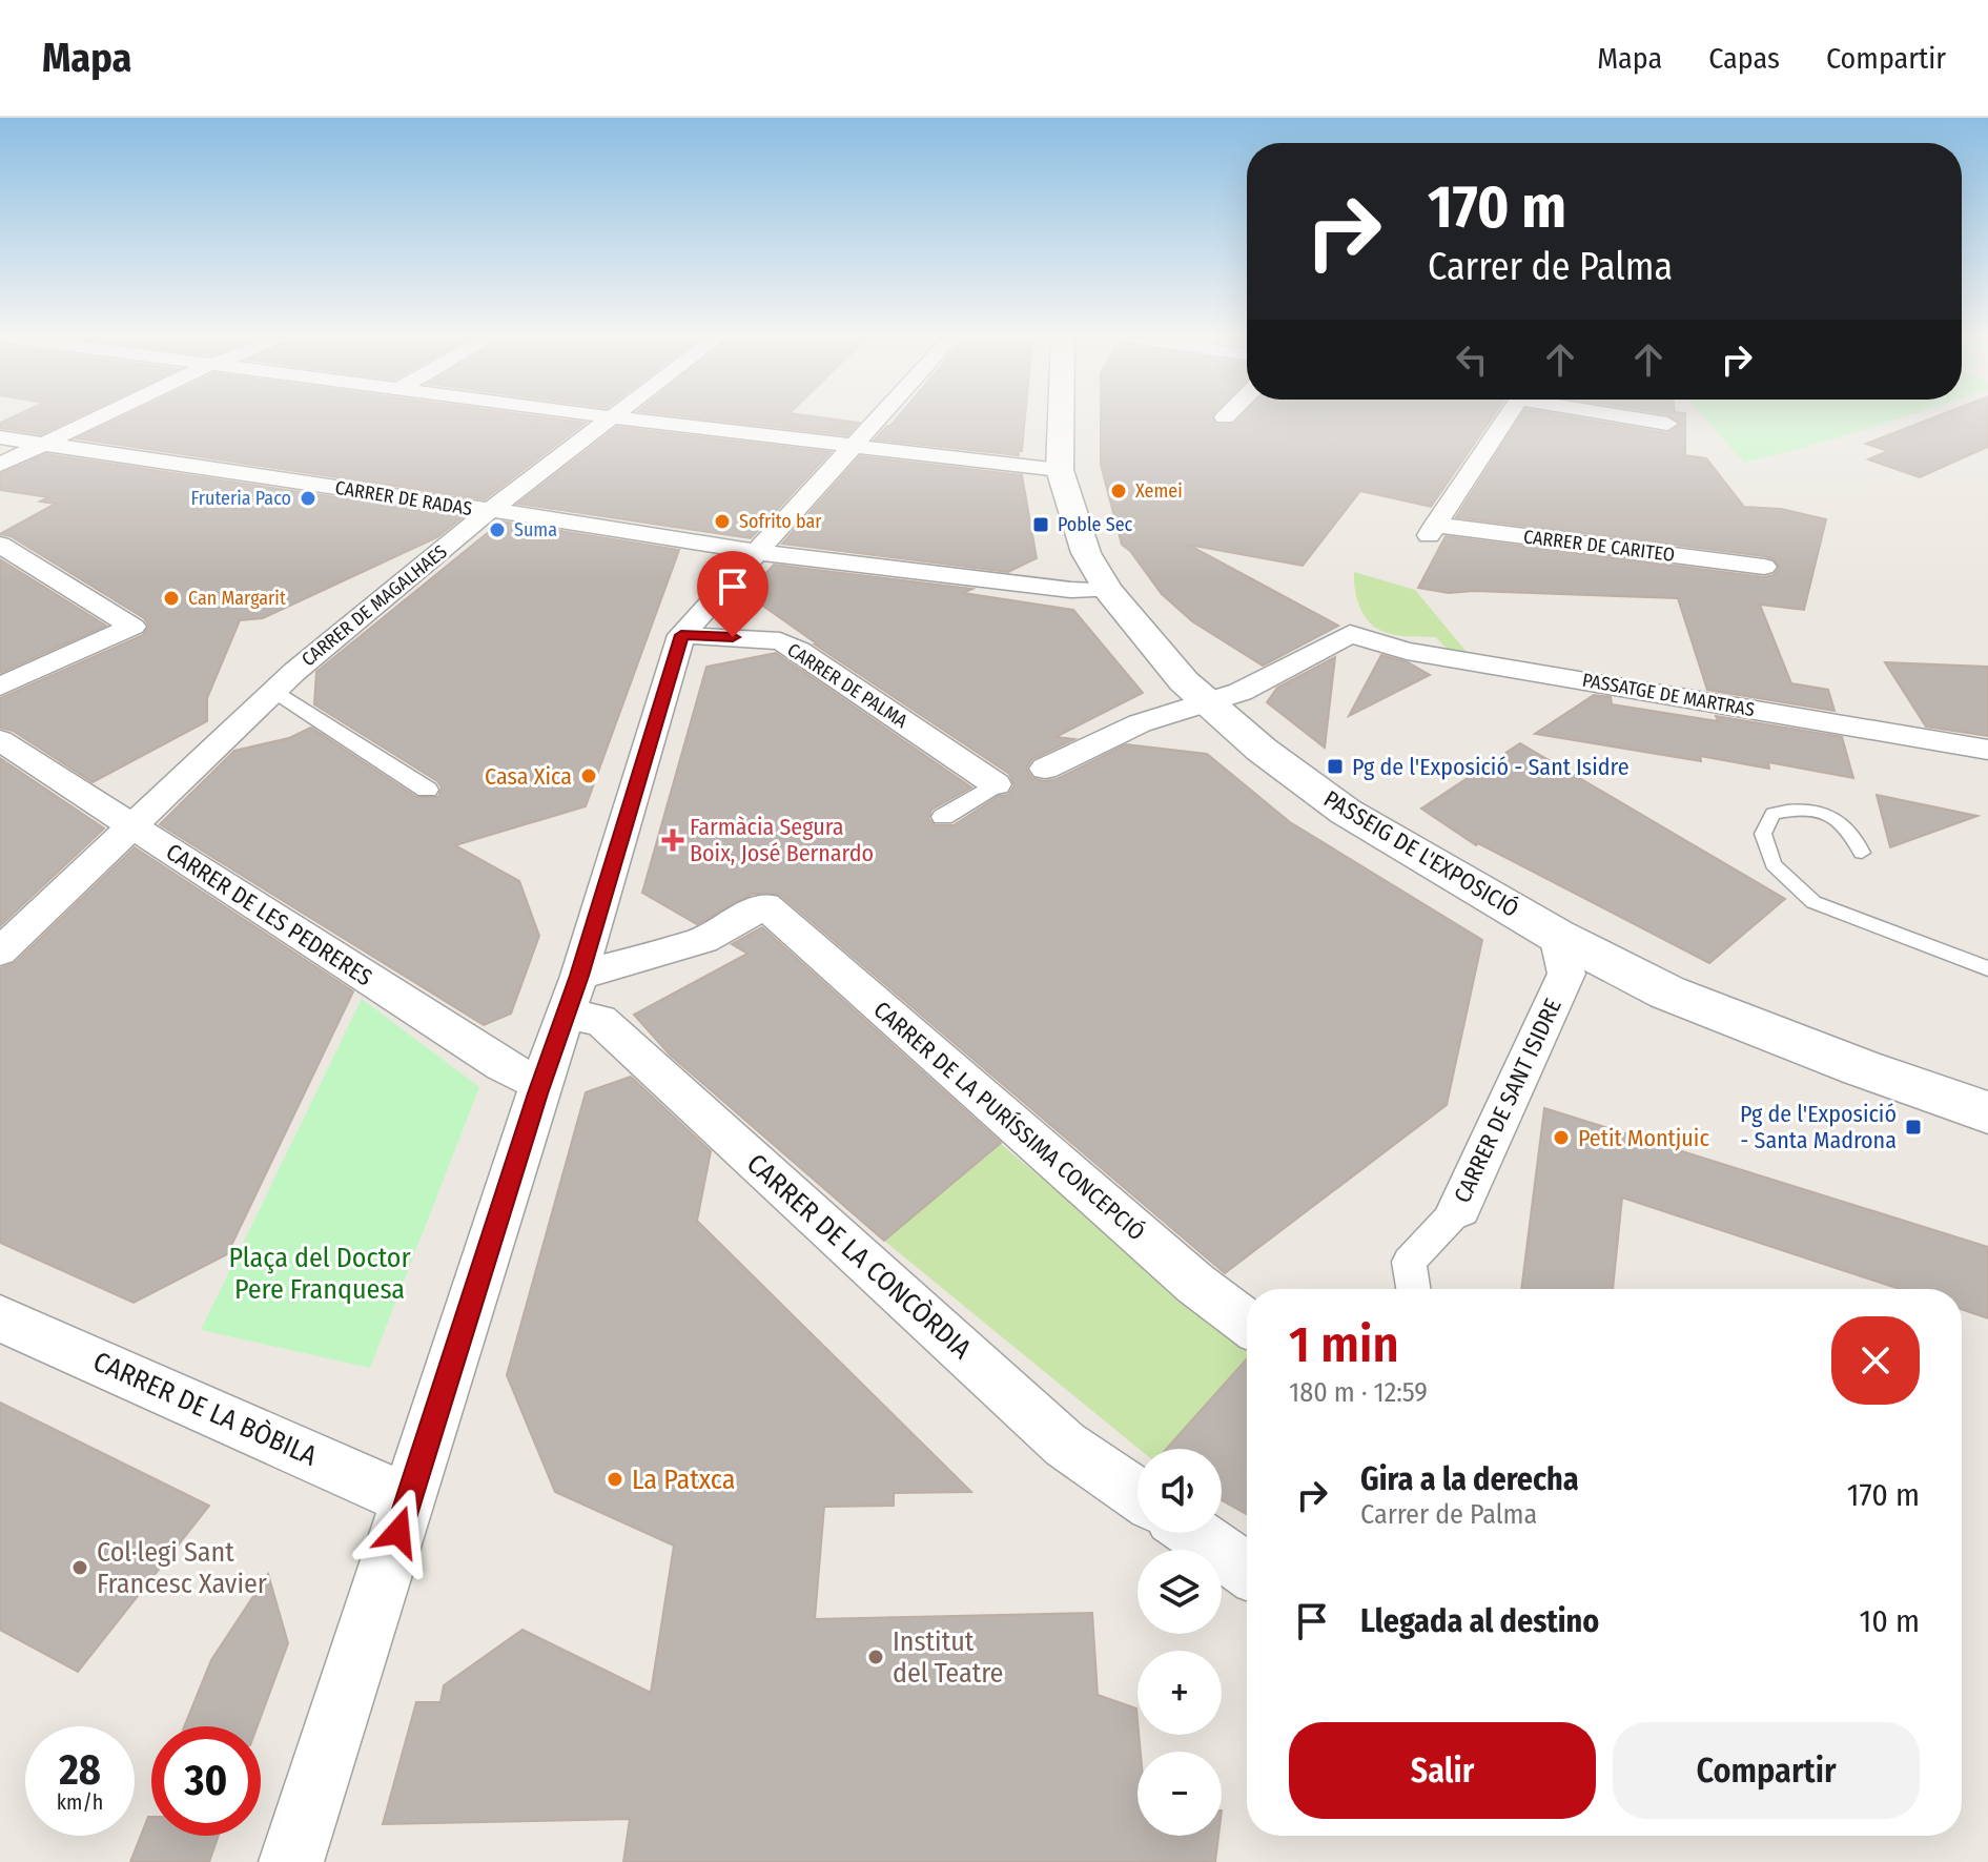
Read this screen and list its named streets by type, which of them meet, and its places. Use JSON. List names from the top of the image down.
{
  "streets": {
    "street": [
      "CARRER DE RADAS",
      "CARRER DE CARITEO",
      "CARRER DE MAGALHAES",
      "CARRER DE PALMA",
      "PASSATGE DE MARTRAS",
      "PASSEIG DE L'EXPOSICIÓ",
      "CARRER DE LES PEDRERES",
      "CARRER DE SANT ISIDRE",
      "CARRER DE LA PURÍSSIMA CONCEPCIÓ",
      "CARRER DE LA CONCÒRDIA",
      "CARRER DE LA BÒBILA"
    ]
  },
  "crossings": [
    ["CARRER DE RADAS", "CARRER DE MAGALHAES"],
    ["CARRER DE RADAS", "PASSEIG DE L'EXPOSICIÓ"],
    ["CARRER DE MAGALHAES", "CARRER DE LES PEDRERES"],
    ["PASSATGE DE MARTRAS", "PASSEIG DE L'EXPOSICIÓ"],
    ["PASSEIG DE L'EXPOSICIÓ", "CARRER DE SANT ISIDRE"],
    ["CARRER DE LA PURÍSSIMA CONCEPCIÓ", "CARRER DE LA CONCÒRDIA"]
  ],
  "parks": ["Plaça del Doctor Pere Franquesa"],
  "places": {
    "other": [
      "Xemei",
      "Fruteria Paco",
      "Sofrito bar",
      "Suma",
      "Can Margarit",
      "Casa Xica",
      "Petit Montjuic",
      "La Patxca",
      "Col·legi Sant Francesc Xavier",
      "Institut del Teatre"
    ],
    "transit": ["Poble Sec", "Pg de l'Exposició - Sant Isidre", "Pg de l'Exposició - Santa Madrona"],
    "health": ["Farmàcia Segura Boix, José Bernardo"]
  },
  "page": {
    "header": "Mapa",
    "nav": ["Mapa", "Capas", "Compartir"],
    "turn": ["170 m", "Carrer de Palma"],
    "heading": ["1 min", "180 m · 12:59"],
    "list": [
      {
        "name": "Gira a la derecha",
        "note": "Carrer de Palma",
        "value": "170 m"
      },
      {
        "name": "Llegada al destino",
        "value": "10 m"
      }
    ],
    "map_buttons": ["+", "−"],
    "buttons": ["Salir", "Compartir"],
    "speed": "28 km/h",
    "limit": "30"
  }
}
